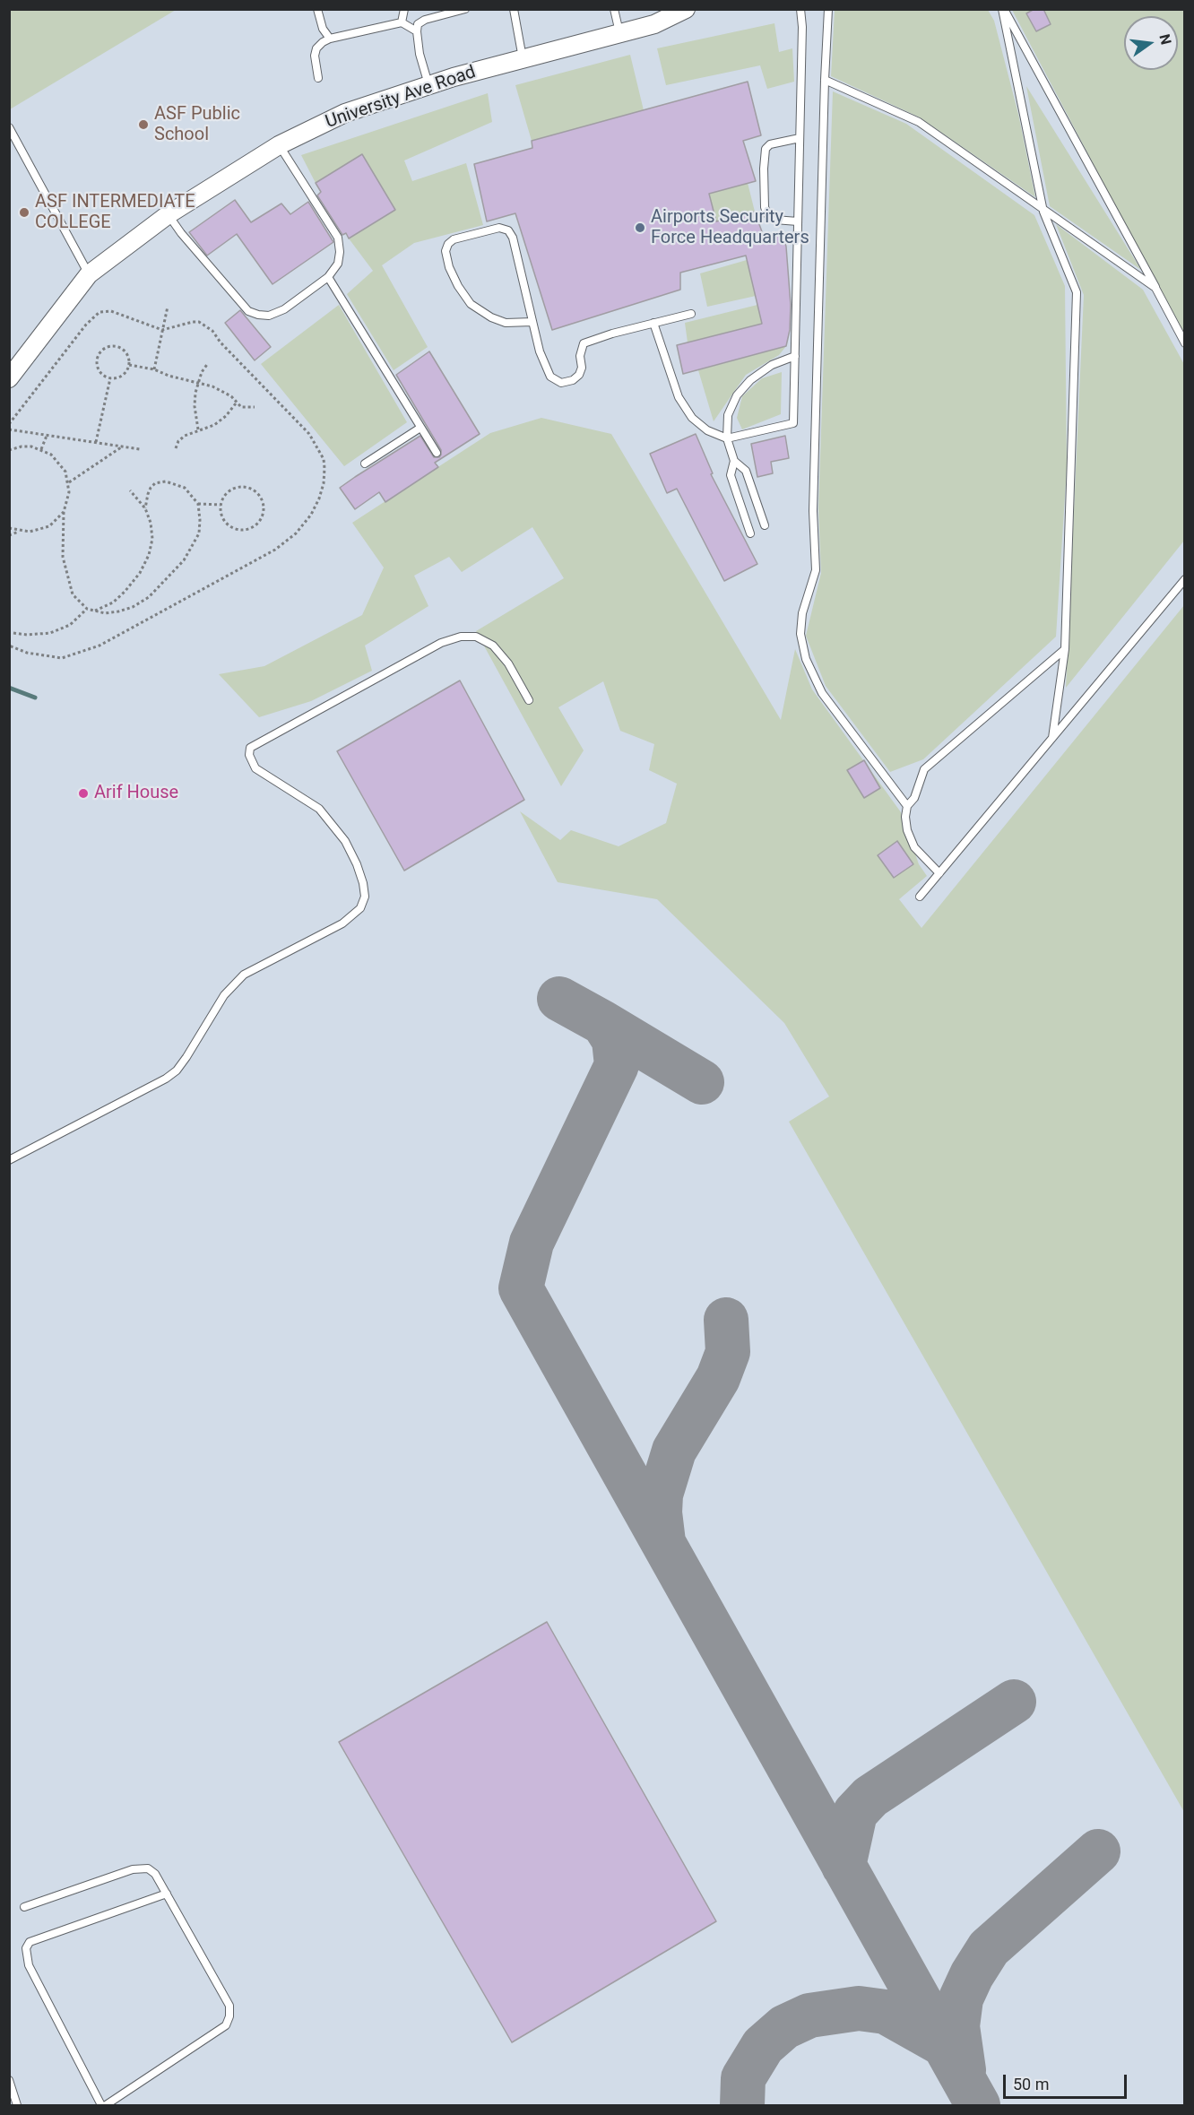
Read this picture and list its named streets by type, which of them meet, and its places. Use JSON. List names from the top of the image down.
{
  "streets": {
    "street": ["University Ave Road"]
  },
  "places": [
    "ASF Public School",
    "ASF INTERMEDIATE COLLEGE",
    "Airports Security Force Headquarters",
    "Arif House"
  ],
  "scale_bar": "50 m",
  "north": "right"
}
